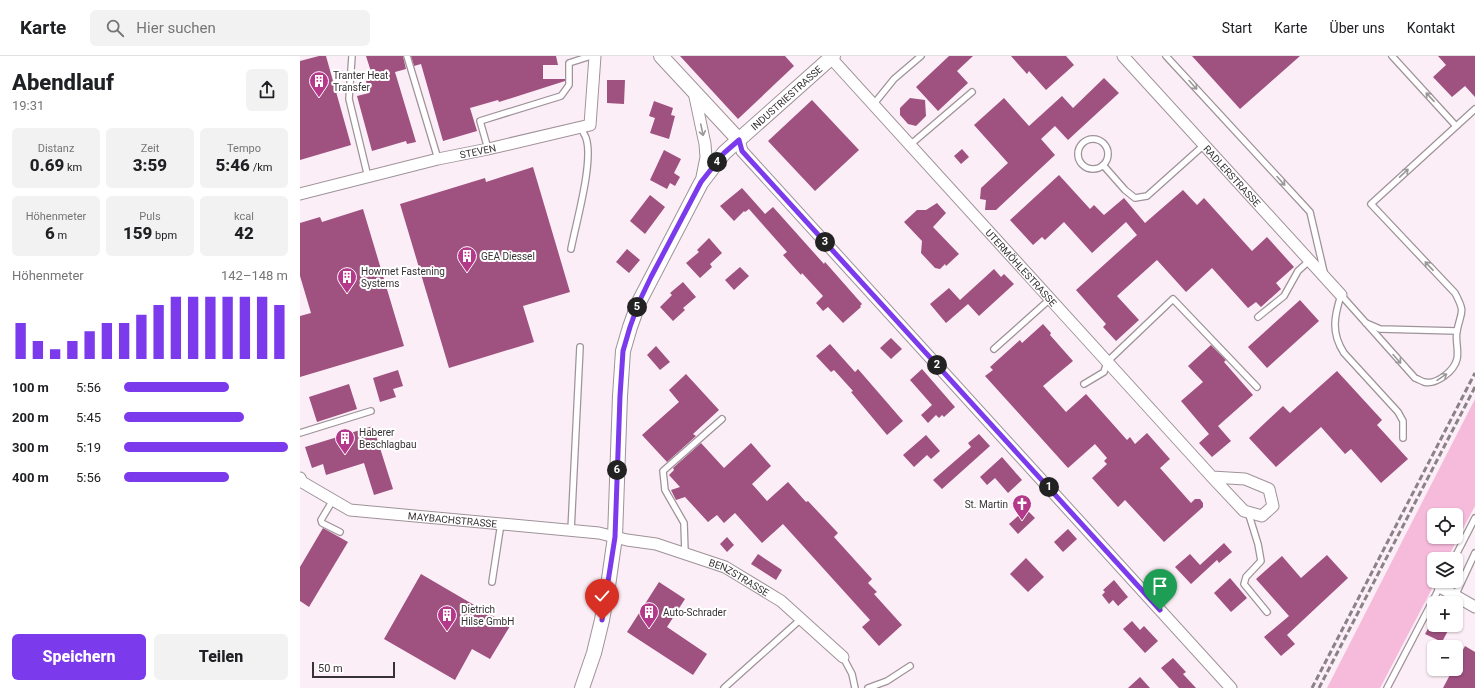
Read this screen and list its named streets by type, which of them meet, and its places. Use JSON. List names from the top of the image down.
{
  "streets": {
    "street": [
      "INDUSTRIESTRASSE",
      "STEVEN",
      "RADLERSTRASSE",
      "UTERMÖHLESTRASSE",
      "MAYBACHSTRASSE",
      "BENZSTRASSE"
    ]
  },
  "crossings": [
    ["INDUSTRIESTRASSE", "UTERMÖHLESTRASSE"],
    ["INDUSTRIESTRASSE", "MAYBACHSTRASSE"],
    ["INDUSTRIESTRASSE", "BENZSTRASSE"],
    ["MAYBACHSTRASSE", "BENZSTRASSE"]
  ],
  "places": {
    "building": [
      "Tranter Heat Transfer",
      "GEA Diessel",
      "Howmet Fastening Systems",
      "Haberer Beschlagbau",
      "Auto-Schrader",
      "Dietrich Hilse GmbH"
    ],
    "church": ["St. Martin"]
  },
  "scale_bar": "50 m",
  "page": {
    "header": "Karte",
    "search": "Hier suchen",
    "nav": [
      "Start",
      "Karte",
      "Über uns",
      "Kontakt"
    ],
    "heading": ["Abendlauf", "19:31"],
    "stats": [
      ["Distanz", "0.69 km"],
      ["Zeit", "3:59"],
      ["Tempo", "5:46 /km"],
      ["Höhenmeter", "6 m"],
      ["Puls", "159 bpm"],
      ["kcal", "42"]
    ],
    "pins": [
      "4",
      "3",
      "5",
      "2",
      "6",
      "1"
    ],
    "chart": ["Höhenmeter", "142–148 m"],
    "list": [
      {
        "name": "100 m",
        "note": "5:56"
      },
      {
        "name": "200 m",
        "note": "5:45"
      },
      {
        "name": "300 m",
        "note": "5:19"
      },
      {
        "name": "400 m",
        "note": "5:56"
      }
    ],
    "map_buttons": ["+", "−"],
    "buttons": ["Speichern", "Teilen"],
    "scale": "50 m"
  }
}
